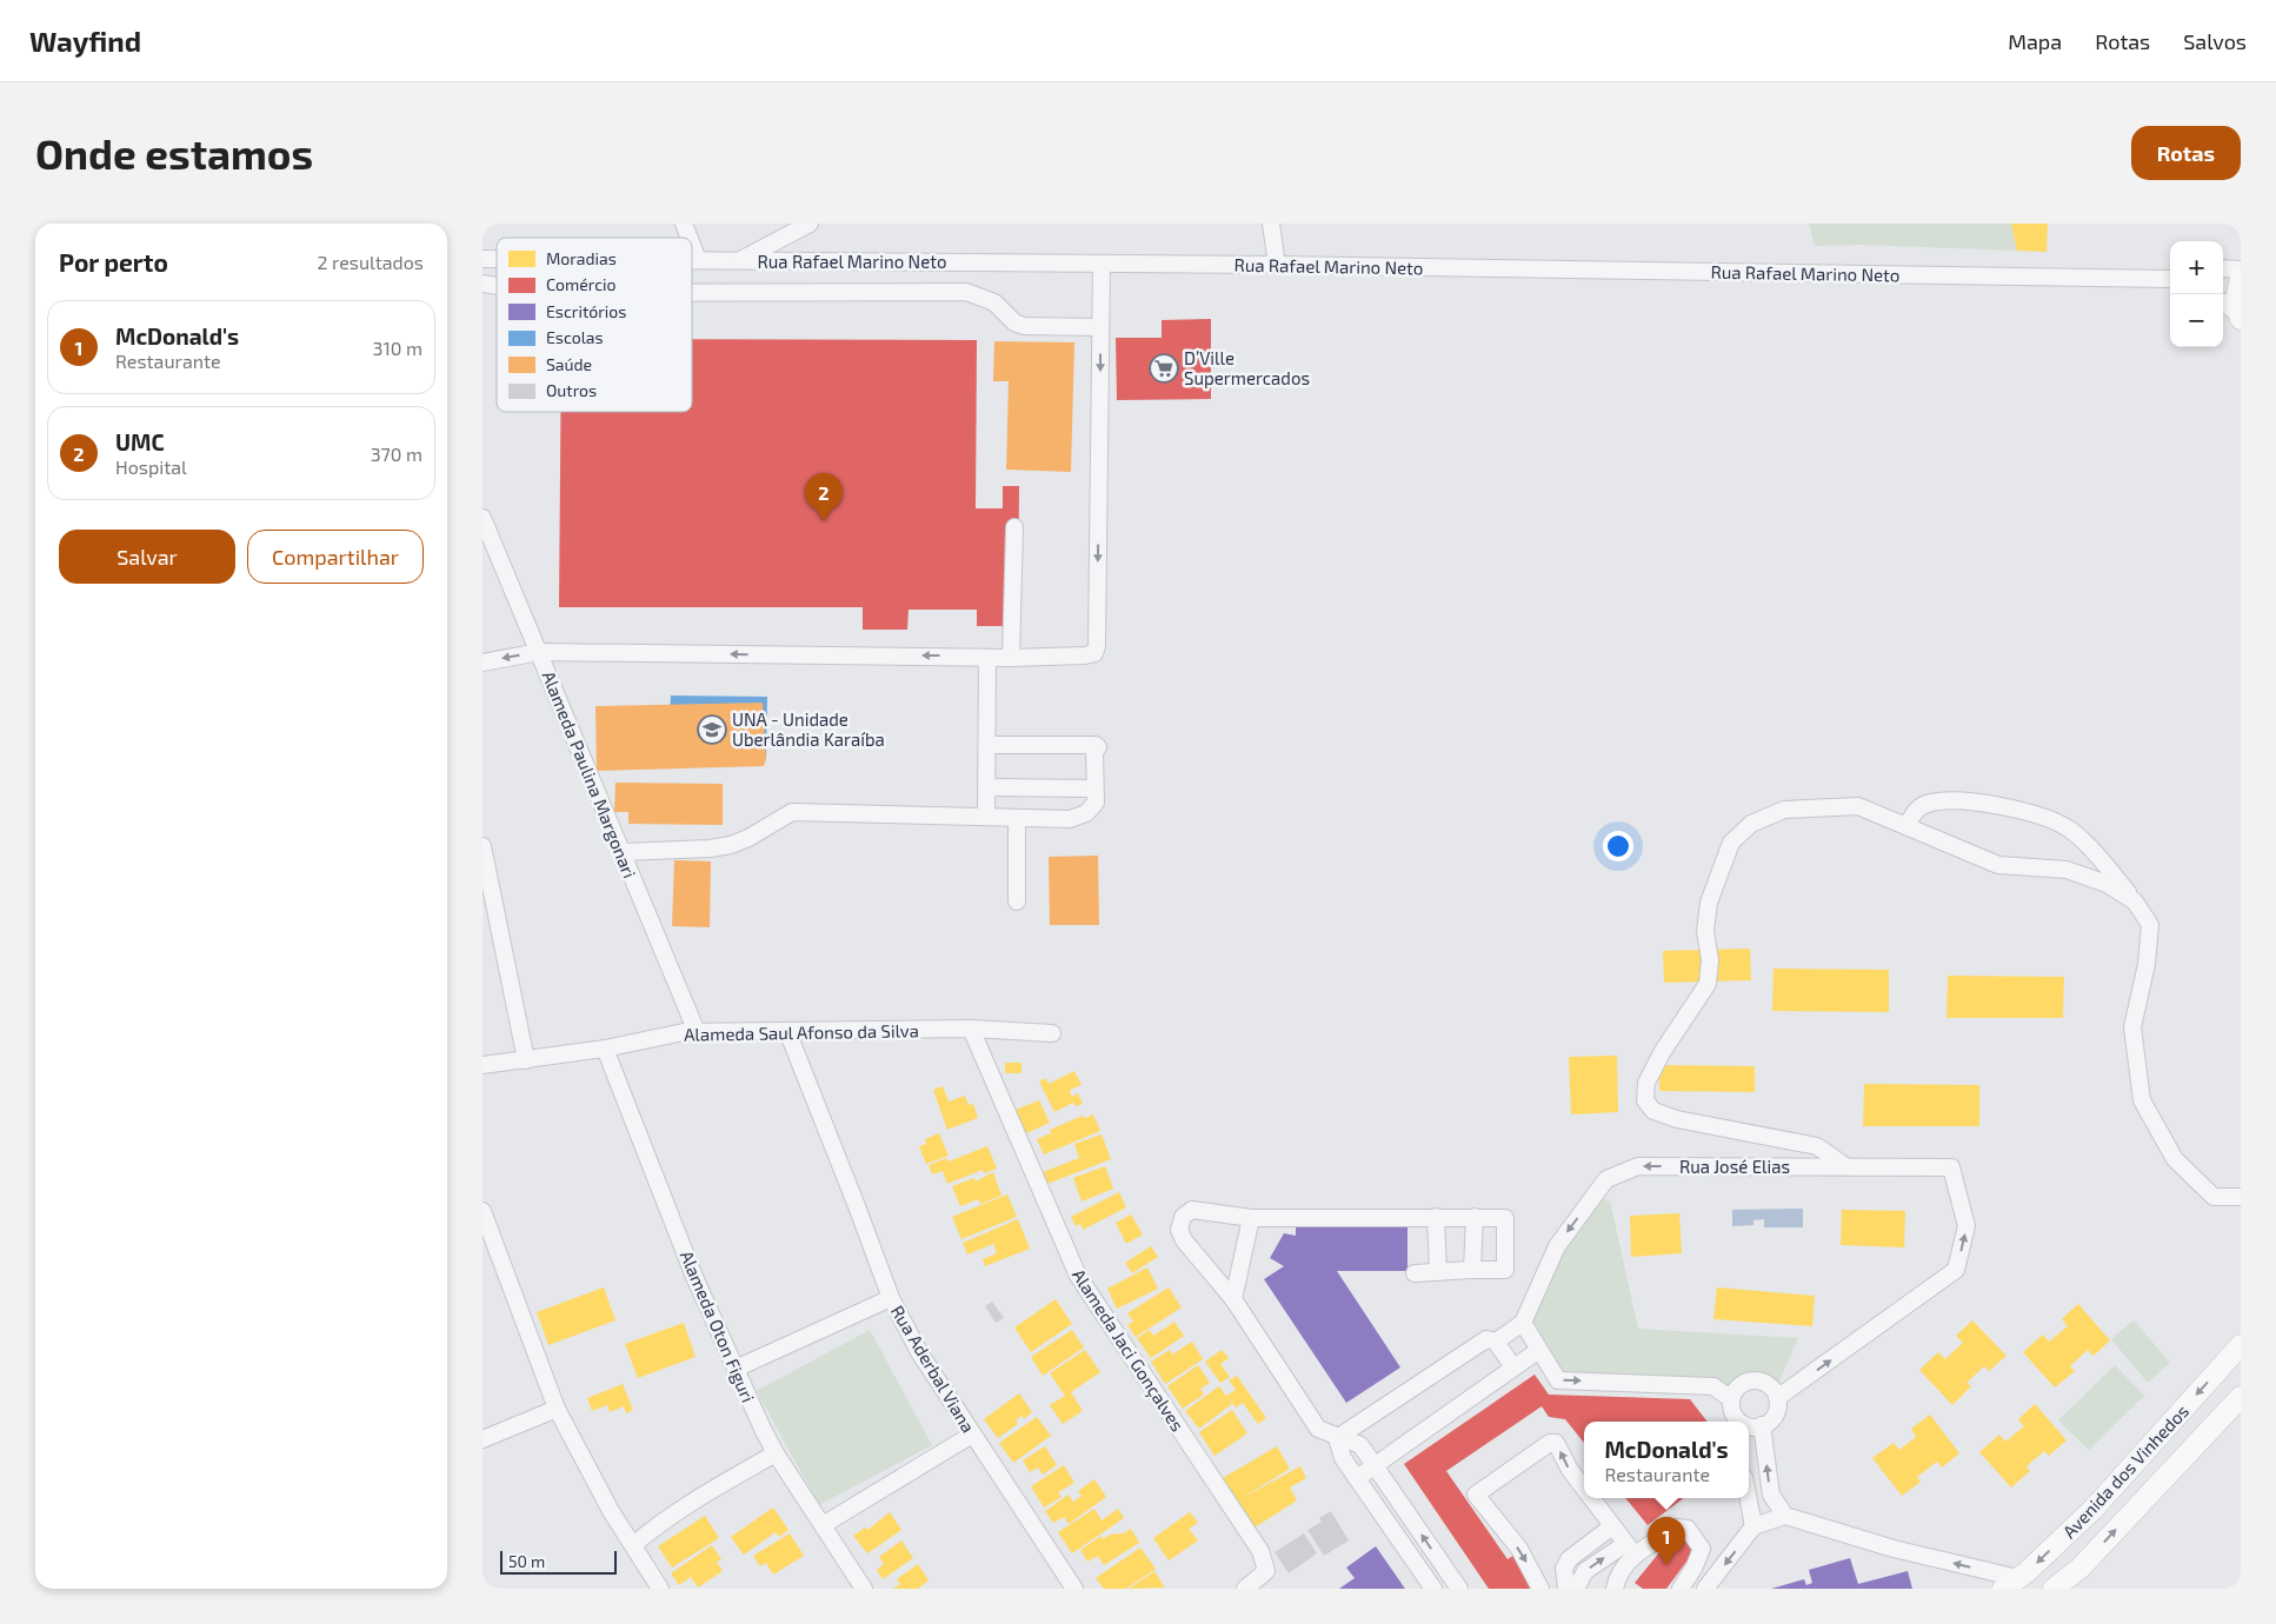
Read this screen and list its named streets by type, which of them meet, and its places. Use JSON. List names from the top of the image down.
{
  "streets": {
    "main road": ["Avenida dos Vinhedos"],
    "street": [
      "Rua Rafael Marino Neto",
      "Alameda Paulina Margonari",
      "Alameda Saul Afonso da Silva",
      "Rua José Elias",
      "Alameda Oton Figuri",
      "Alameda Jaci Gonçalves",
      "Rua Aderbal Viana"
    ]
  },
  "crossings": [
    ["Alameda Paulina Margonari", "Alameda Saul Afonso da Silva"],
    ["Alameda Saul Afonso da Silva", "Alameda Oton Figuri"],
    ["Alameda Saul Afonso da Silva", "Alameda Jaci Gonçalves"],
    ["Alameda Saul Afonso da Silva", "Rua Aderbal Viana"]
  ],
  "places": {
    "supermarket": ["D’Ville Supermercados"],
    "school or university": ["UNA - Unidade Uberlândia Karaíba"]
  },
  "legend": [
    "Moradias",
    "Comércio",
    "Escritórios",
    "Escolas",
    "Saúde",
    "Outros"
  ],
  "scale_bar": "50 m",
  "page": {
    "header": "Wayfind",
    "nav": ["Mapa", "Rotas", "Salvos"],
    "buttons": [
      "Rotas",
      ["Salvar", "Compartilhar"]
    ],
    "title": "Onde estamos",
    "heading": ["Por perto", "2 resultados"],
    "map_buttons": ["+", "−"],
    "list": [
      {
        "mark": "1",
        "name": "McDonald's",
        "note": "Restaurante",
        "value": "310 m"
      },
      {
        "mark": "2",
        "name": "UMC",
        "note": "Hospital",
        "value": "370 m"
      }
    ],
    "pins": ["2", "1"],
    "popup": ["McDonald's", "Restaurante"],
    "scale": "50 m"
  }
}
